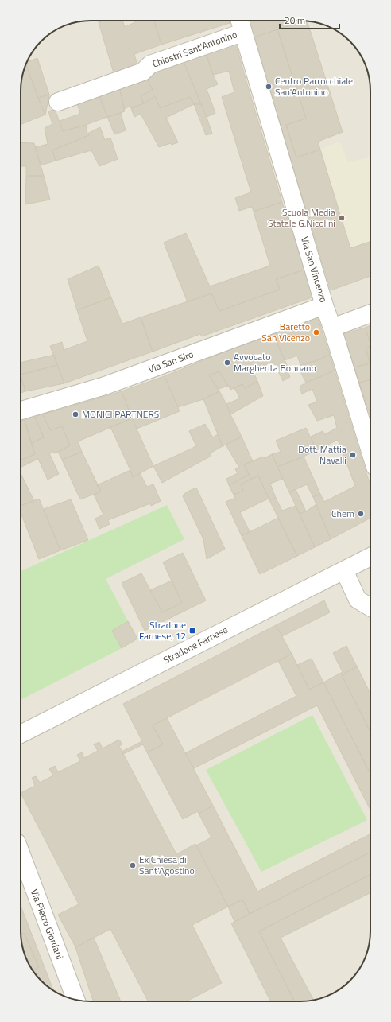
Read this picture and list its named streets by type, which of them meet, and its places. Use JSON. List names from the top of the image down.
{
  "streets": {
    "street": [
      "Chiostri Sant'Antonino",
      "Via San Vincenzo",
      "Via San Siro",
      "Stradone Farnese",
      "Via Pietro Giordani"
    ]
  },
  "crossings": [
    ["Chiostri Sant'Antonino", "Via San Vincenzo"],
    ["Via San Vincenzo", "Via San Siro"]
  ],
  "places": {
    "other": [
      "Centro Parrocchiale San'Antonino",
      "Scuola Media Statale G.Nicolini",
      "Baretto San Vicenzo",
      "Avvocato Margherita Bonnano",
      "MONICI PARTNERS",
      "Dott. Mattia Navalli",
      "Chem",
      "Ex Chiesa di Sant'Agostino"
    ],
    "transit": ["Stradone Farnese, 12"]
  },
  "scale_bar": "20 m"
}
